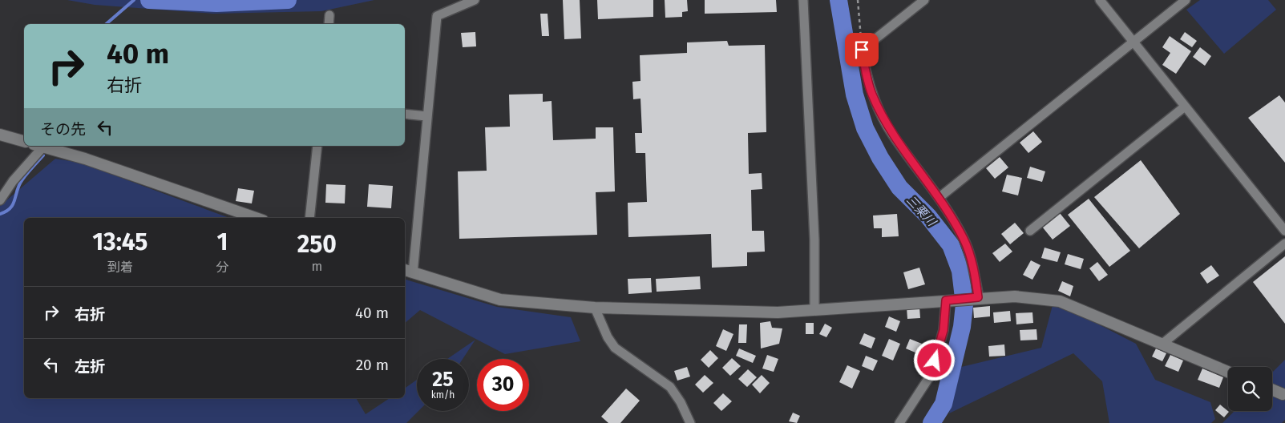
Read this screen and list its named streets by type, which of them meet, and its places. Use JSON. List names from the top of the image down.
{
  "water": ["三栗川"],
  "page": {
    "turn": ["40 m", "右折"],
    "then": "その先",
    "eta": [
      "13:45",
      "到着",
      "1",
      "分",
      "250",
      "m"
    ],
    "list": [
      {
        "name": "右折",
        "value": "40 m"
      },
      {
        "name": "左折",
        "value": "20 m"
      }
    ],
    "speed": "25 km/h",
    "limit": "30"
  }
}
